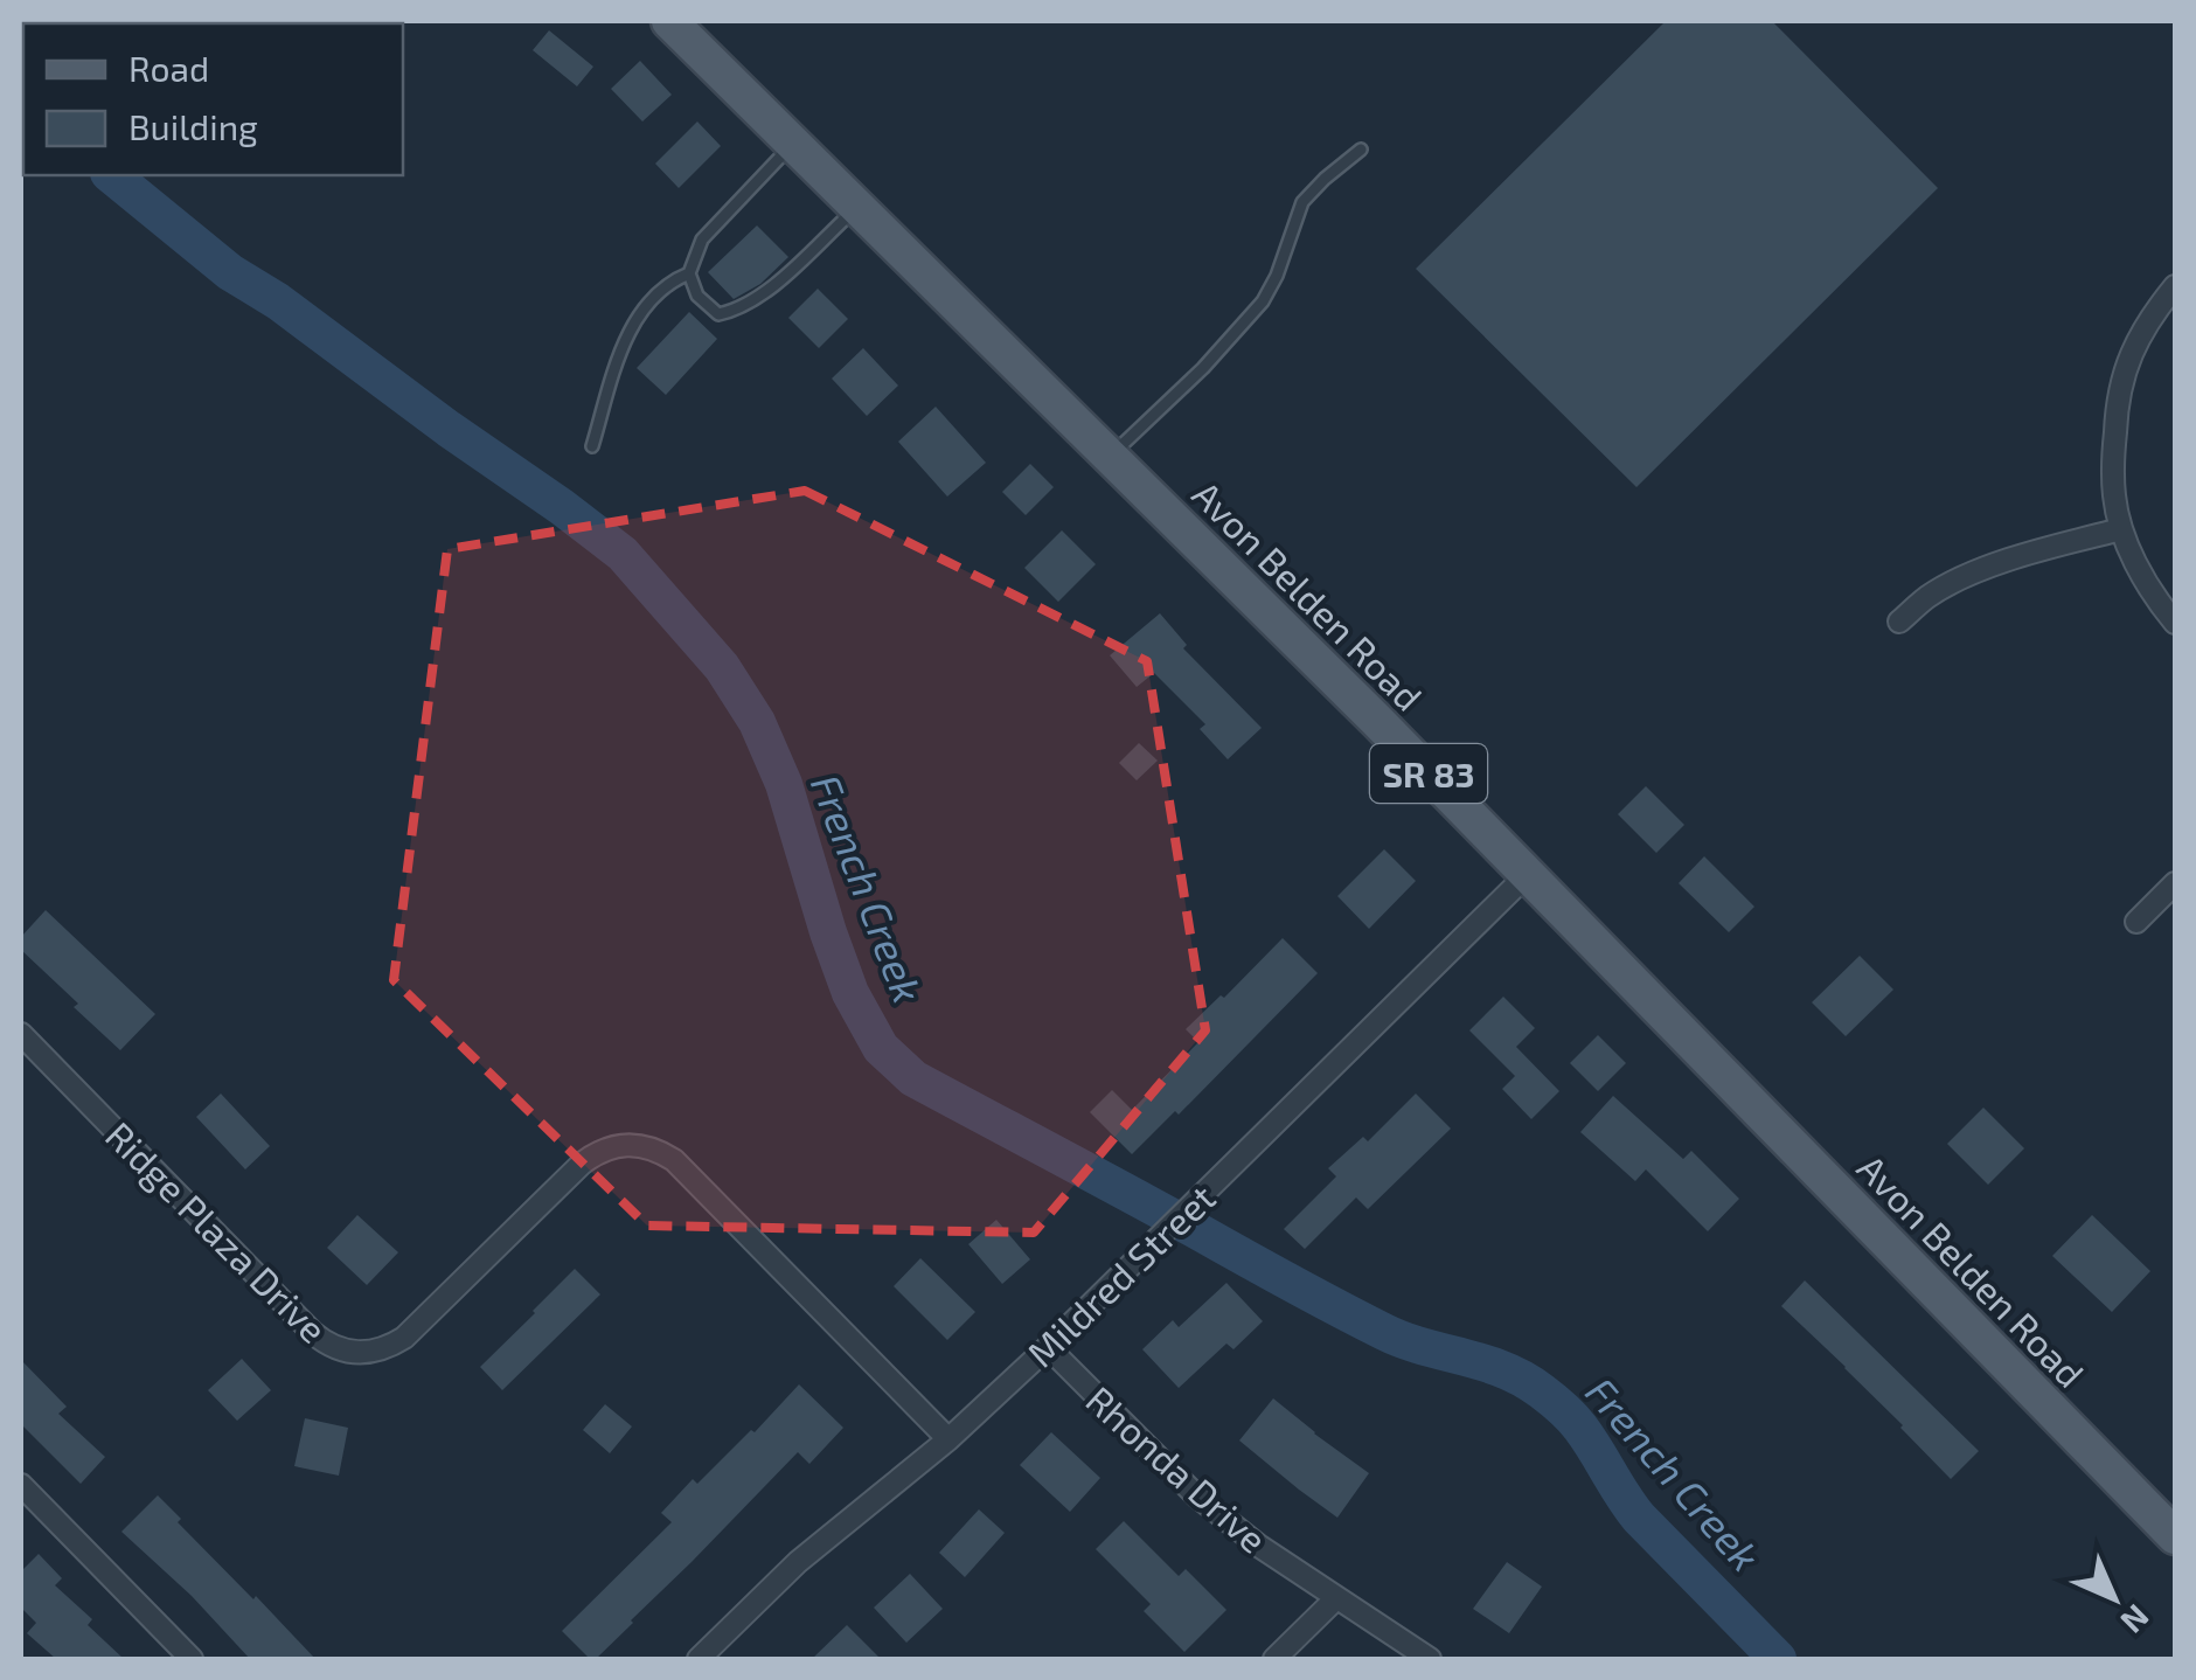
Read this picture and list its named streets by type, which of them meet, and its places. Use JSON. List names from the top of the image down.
{
  "streets": {
    "main road": ["Avon Belden Road", "SR 83"],
    "street": ["Ridge Plaza Drive", "Mildred Street", "Rhonda Drive"]
  },
  "crossings": [
    ["Avon Belden Road", "Mildred Street"],
    ["Ridge Plaza Drive", "Mildred Street"],
    ["Mildred Street", "Rhonda Drive"]
  ],
  "water": ["French Creek"],
  "legend": ["Road", "Building"],
  "north": "bottom right"
}
